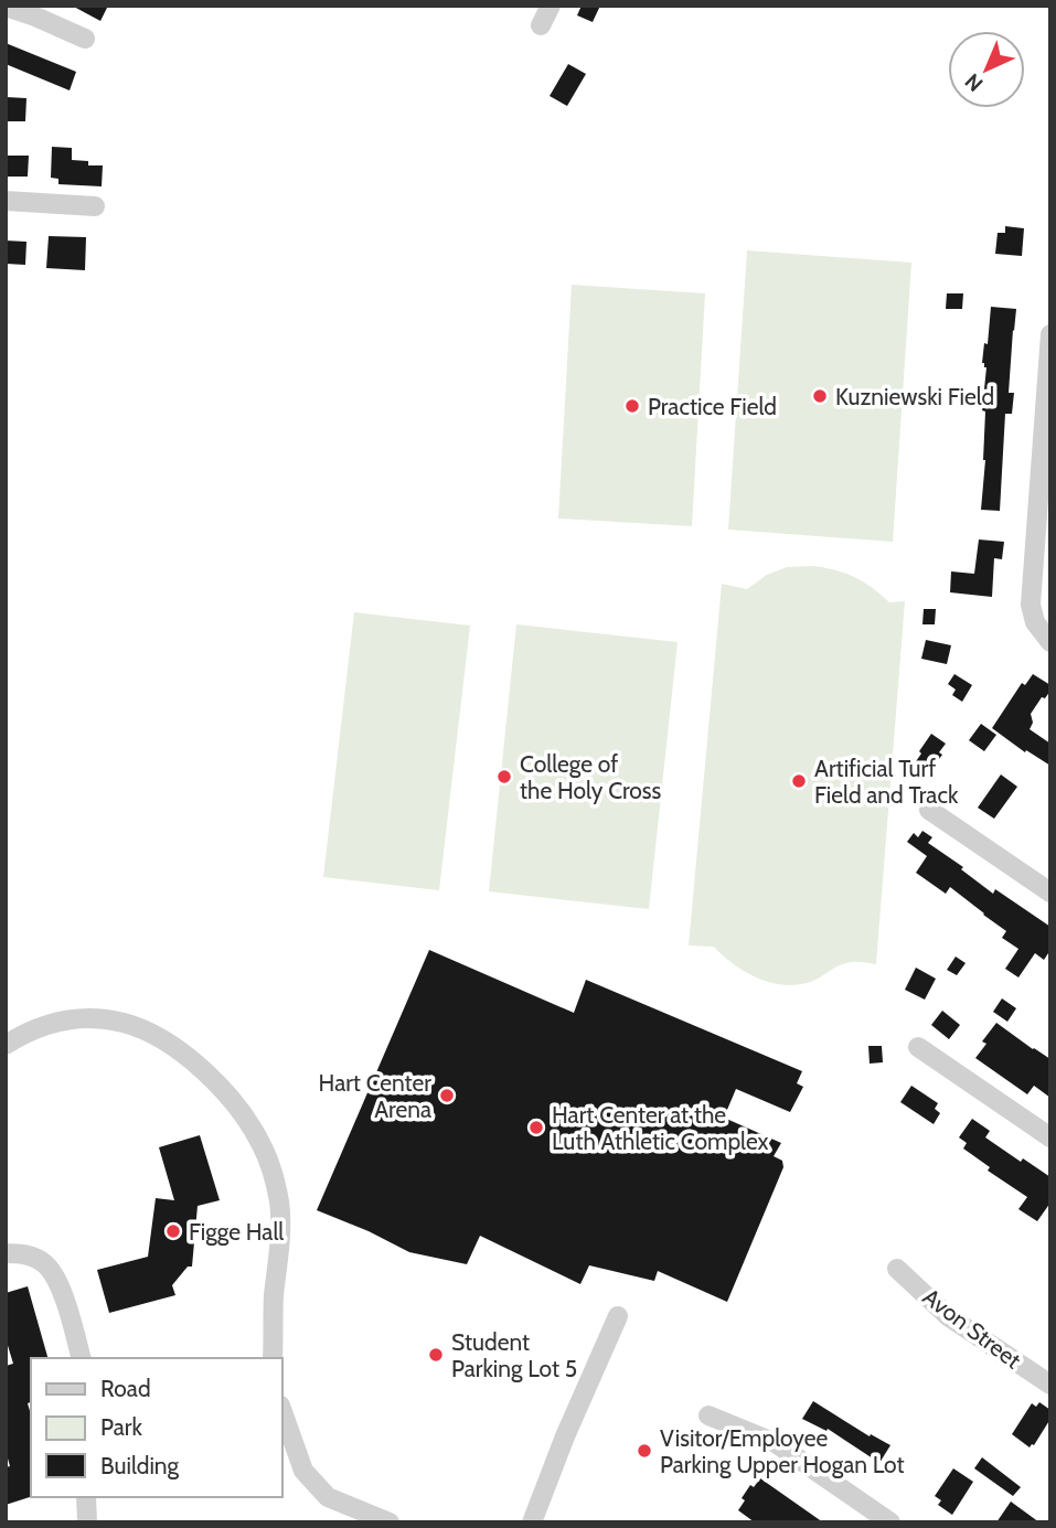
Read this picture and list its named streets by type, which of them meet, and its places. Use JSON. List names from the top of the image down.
{
  "streets": {
    "street": ["Avon Street"]
  },
  "places": [
    "Kuzniewski Field",
    "Practice Field",
    "College of the Holy Cross",
    "Artificial Turf Field and Track",
    "Hart Center Arena",
    "Hart Center at the Luth Athletic Complex",
    "Figge Hall",
    "Student Parking Lot 5",
    "Visitor/Employee Parking Upper Hogan Lot"
  ],
  "legend": ["Road", "Park", "Building"],
  "north": "bottom left"
}
